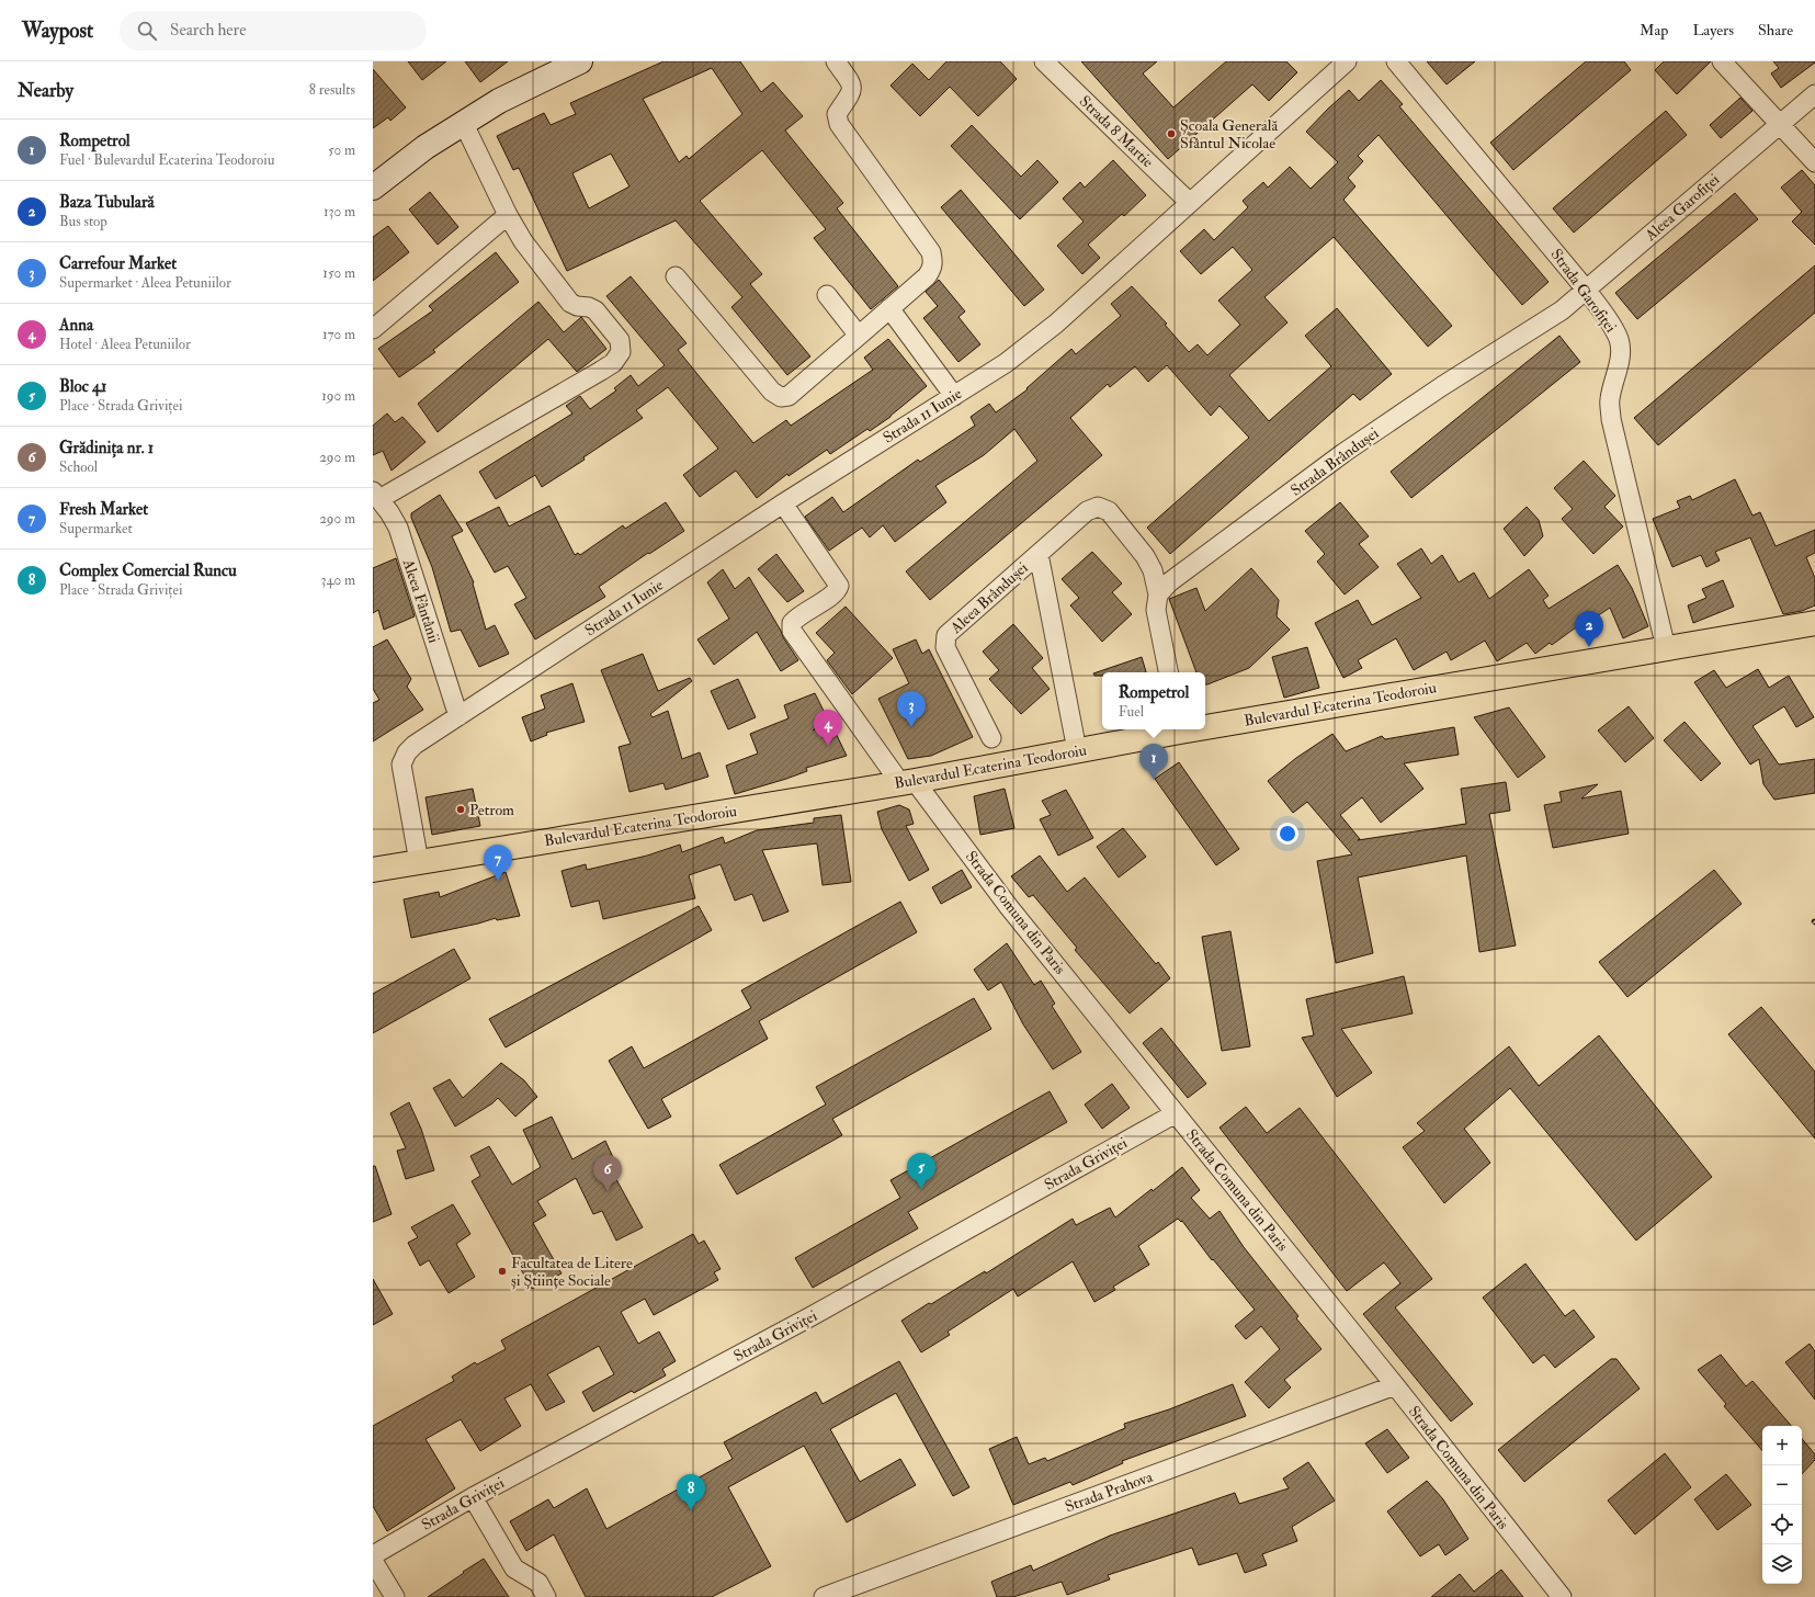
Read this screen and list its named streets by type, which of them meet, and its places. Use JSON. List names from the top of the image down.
{
  "streets": {
    "main road": ["Bulevardul Ecaterina Teodoroiu"],
    "street": [
      "Strada 8 Martie",
      "Aleea Garofiței",
      "Strada Garofiței",
      "Strada 11 Iunie",
      "Strada Brândușei",
      "Aleea Brândușei",
      "Aleea Fântânii",
      "Strada Comuna din Paris",
      "Strada Griviței",
      "Strada Prahova"
    ]
  },
  "crossings": [
    ["Strada 8 Martie", "Strada 11 Iunie"],
    ["Aleea Garofiței", "Strada Garofiței"],
    ["Aleea Garofiței", "Strada Brândușei"],
    ["Strada Garofiței", "Strada Brândușei"],
    ["Strada Garofiței", "Bulevardul Ecaterina Teodoroiu"],
    ["Strada 11 Iunie", "Aleea Fântânii"],
    ["Strada 11 Iunie", "Bulevardul Ecaterina Teodoroiu"],
    ["Strada 11 Iunie", "Strada Comuna din Paris"],
    ["Strada Brândușei", "Aleea Brândușei"],
    ["Aleea Brândușei", "Bulevardul Ecaterina Teodoroiu"],
    ["Bulevardul Ecaterina Teodoroiu", "Strada Comuna din Paris"],
    ["Strada Comuna din Paris", "Strada Griviței"],
    ["Strada Comuna din Paris", "Strada Prahova"]
  ],
  "places": ["Școala Generală Sfântul Nicolae", "Petrom", "Facultatea de Litere și Științe Sociale"],
  "page": {
    "header": "Waypost",
    "search": "Search here",
    "nav": ["Map", "Layers", "Share"],
    "heading": ["Nearby", "8 results"],
    "list": [
      {
        "mark": "1",
        "name": "Rompetrol",
        "note": "Fuel · Bulevardul Ecaterina Teodoroiu",
        "value": "50 m"
      },
      {
        "mark": "2",
        "name": "Baza Tubulară",
        "note": "Bus stop",
        "value": "130 m"
      },
      {
        "mark": "3",
        "name": "Carrefour Market",
        "note": "Supermarket · Aleea Petuniilor",
        "value": "150 m"
      },
      {
        "mark": "4",
        "name": "Anna",
        "note": "Hotel · Aleea Petuniilor",
        "value": "170 m"
      },
      {
        "mark": "5",
        "name": "Bloc 41",
        "note": "Place · Strada Griviței",
        "value": "190 m"
      },
      {
        "mark": "6",
        "name": "Grădinița nr. 1",
        "note": "School",
        "value": "290 m"
      },
      {
        "mark": "7",
        "name": "Fresh Market",
        "note": "Supermarket",
        "value": "290 m"
      },
      {
        "mark": "8",
        "name": "Complex Comercial Runcu",
        "note": "Place · Strada Griviței",
        "value": "340 m"
      }
    ],
    "pins": [
      "2",
      "3",
      "4",
      "1",
      "7",
      "5",
      "6",
      "8"
    ],
    "popup": ["Rompetrol", "Fuel"],
    "map_buttons": ["+", "−"]
  }
}
